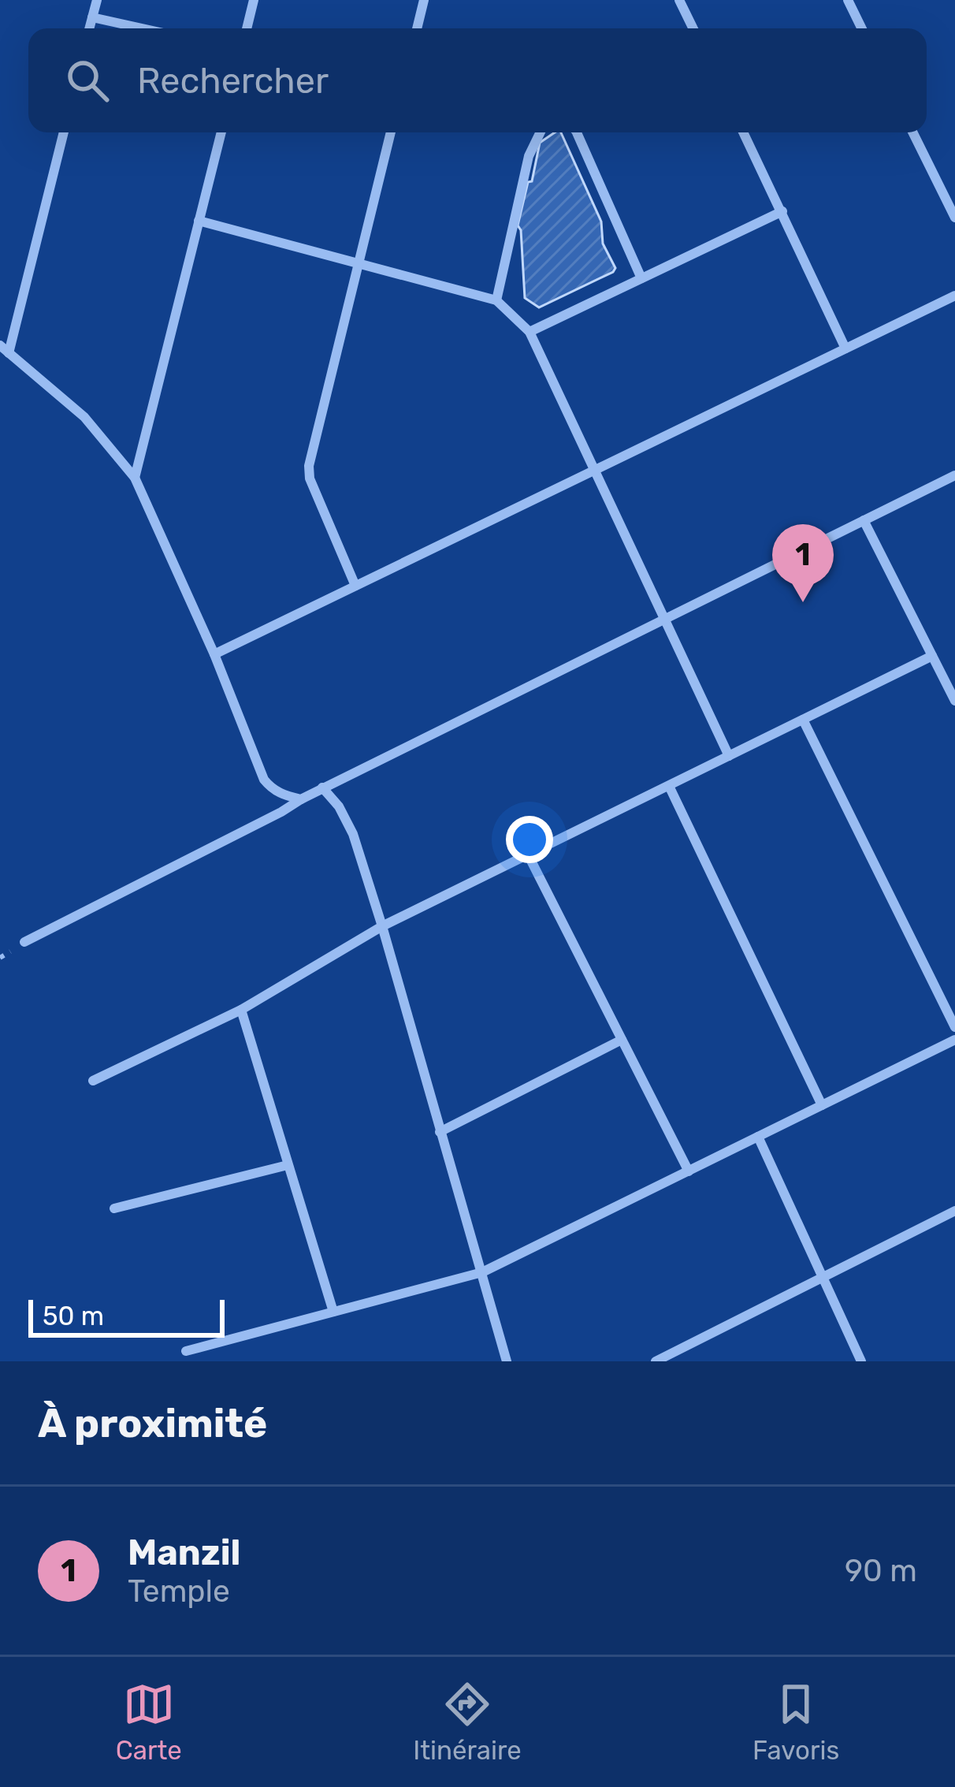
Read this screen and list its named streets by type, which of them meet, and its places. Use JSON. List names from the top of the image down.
{
  "scale_bar": "50 m",
  "page": {
    "search": "Rechercher",
    "pins": "1",
    "scale": "50 m",
    "heading": "À proximité",
    "list": [
      {
        "mark": "1",
        "name": "Manzil",
        "note": "Temple",
        "value": "90 m"
      }
    ],
    "nav": ["Carte", "Itinéraire", "Favoris"]
  }
}
